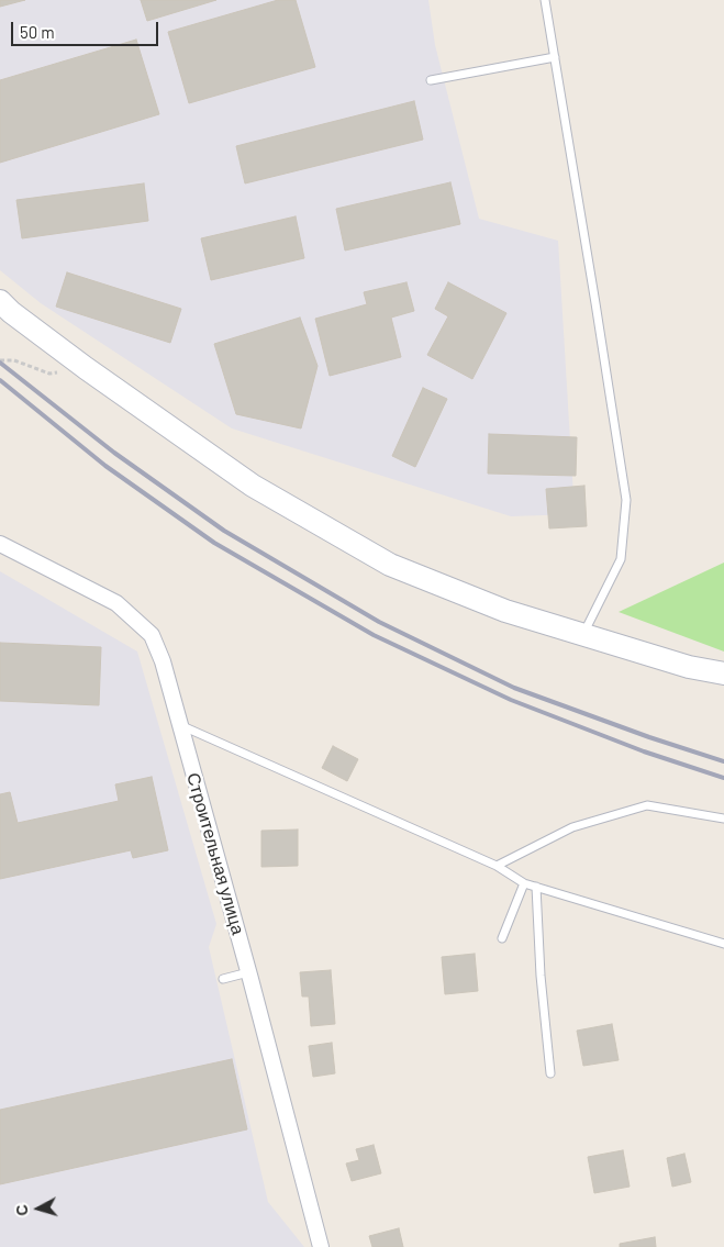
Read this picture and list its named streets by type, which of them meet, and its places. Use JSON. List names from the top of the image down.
{
  "streets": {
    "street": ["Строительная улица"]
  },
  "scale_bar": "50 m",
  "north": "left"
}
